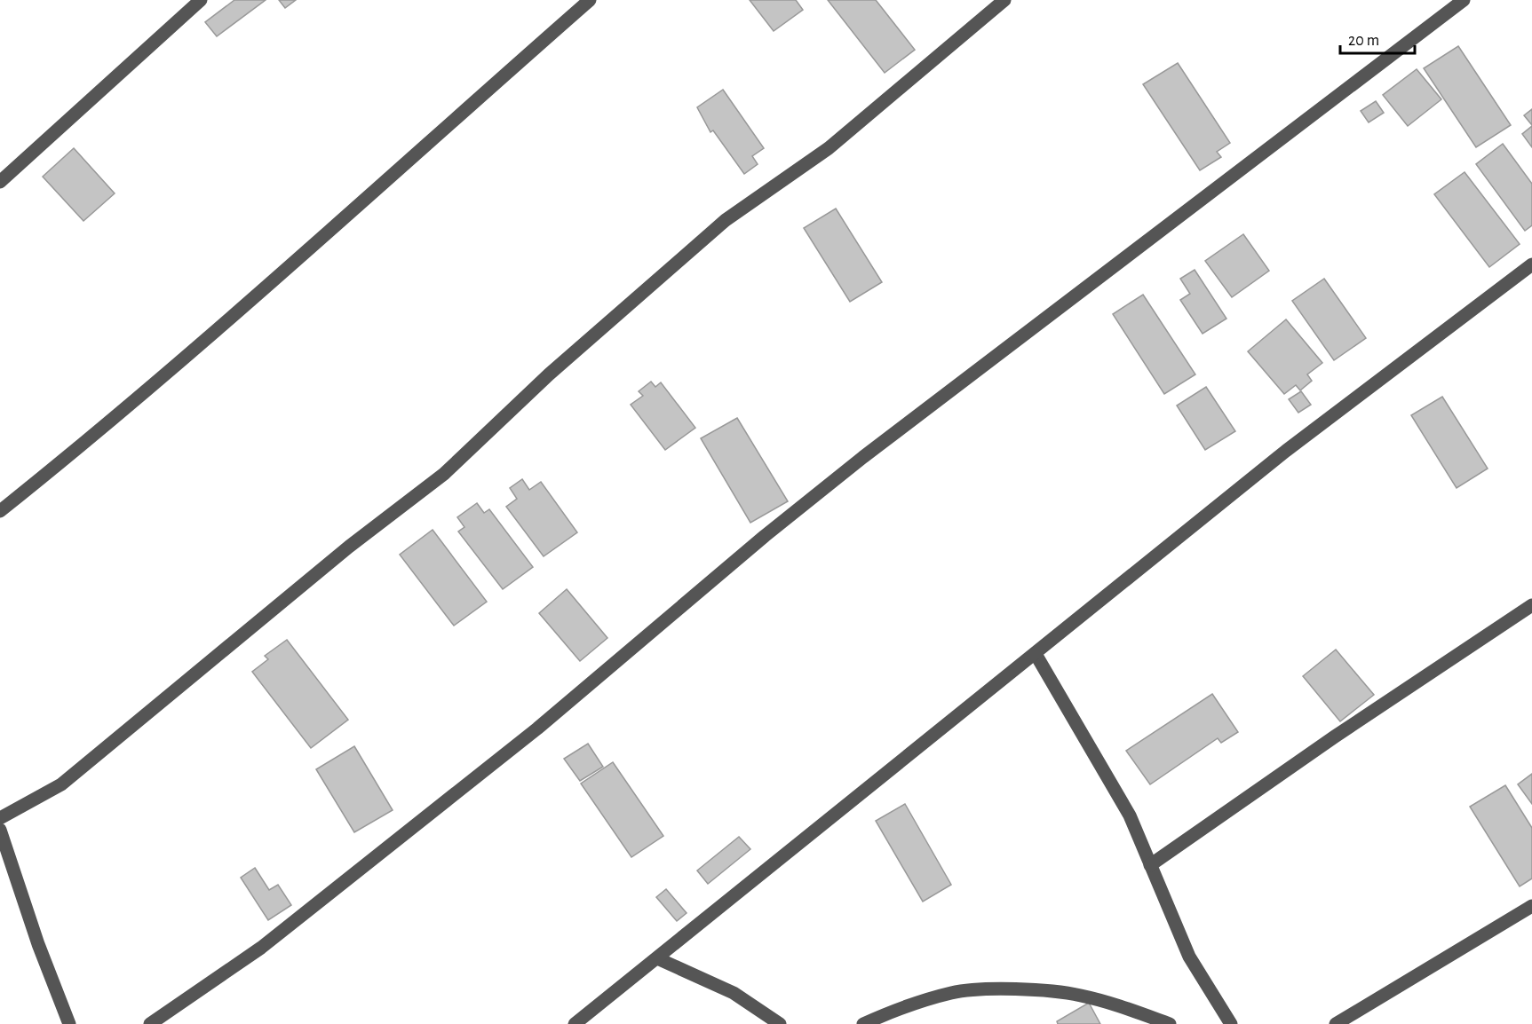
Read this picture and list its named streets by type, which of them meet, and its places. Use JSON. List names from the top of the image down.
{
  "scale_bar": "20 m"
}
